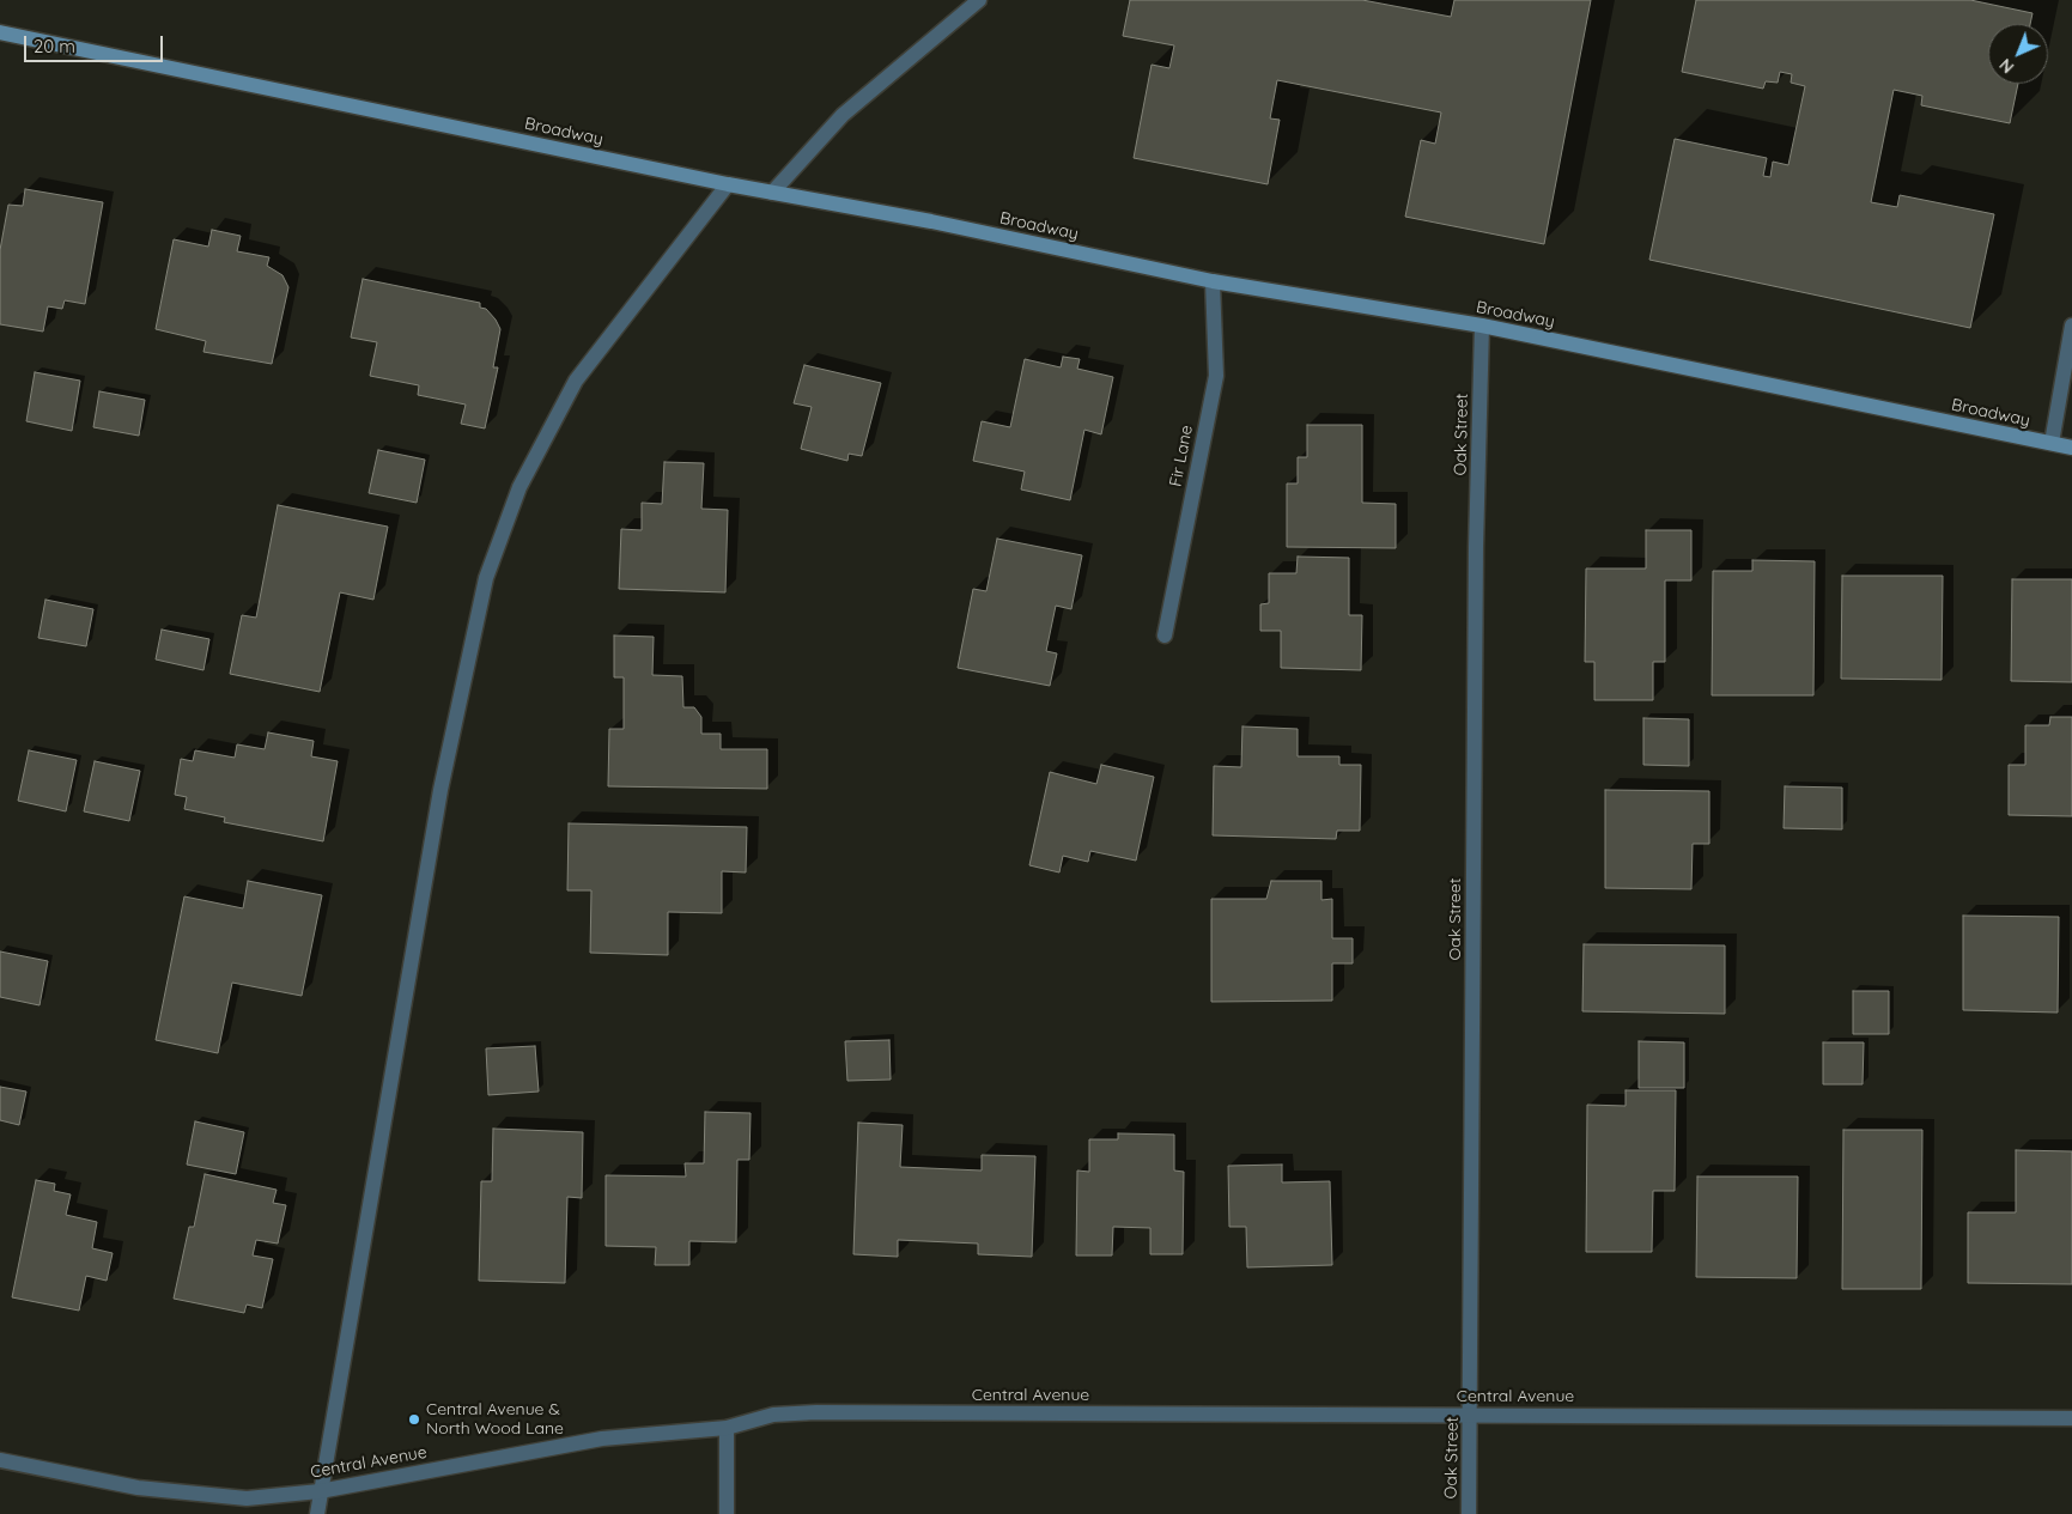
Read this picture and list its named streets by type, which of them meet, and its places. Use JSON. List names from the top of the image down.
{
  "streets": {
    "main road": ["Broadway"],
    "street": ["Oak Street", "Fir Lane", "Central Avenue"]
  },
  "crossings": [
    ["Broadway", "Oak Street"],
    ["Broadway", "Fir Lane"],
    ["Oak Street", "Central Avenue"]
  ],
  "places": ["Central Avenue & North Wood Lane"],
  "scale_bar": "20 m",
  "north": "bottom left"
}
